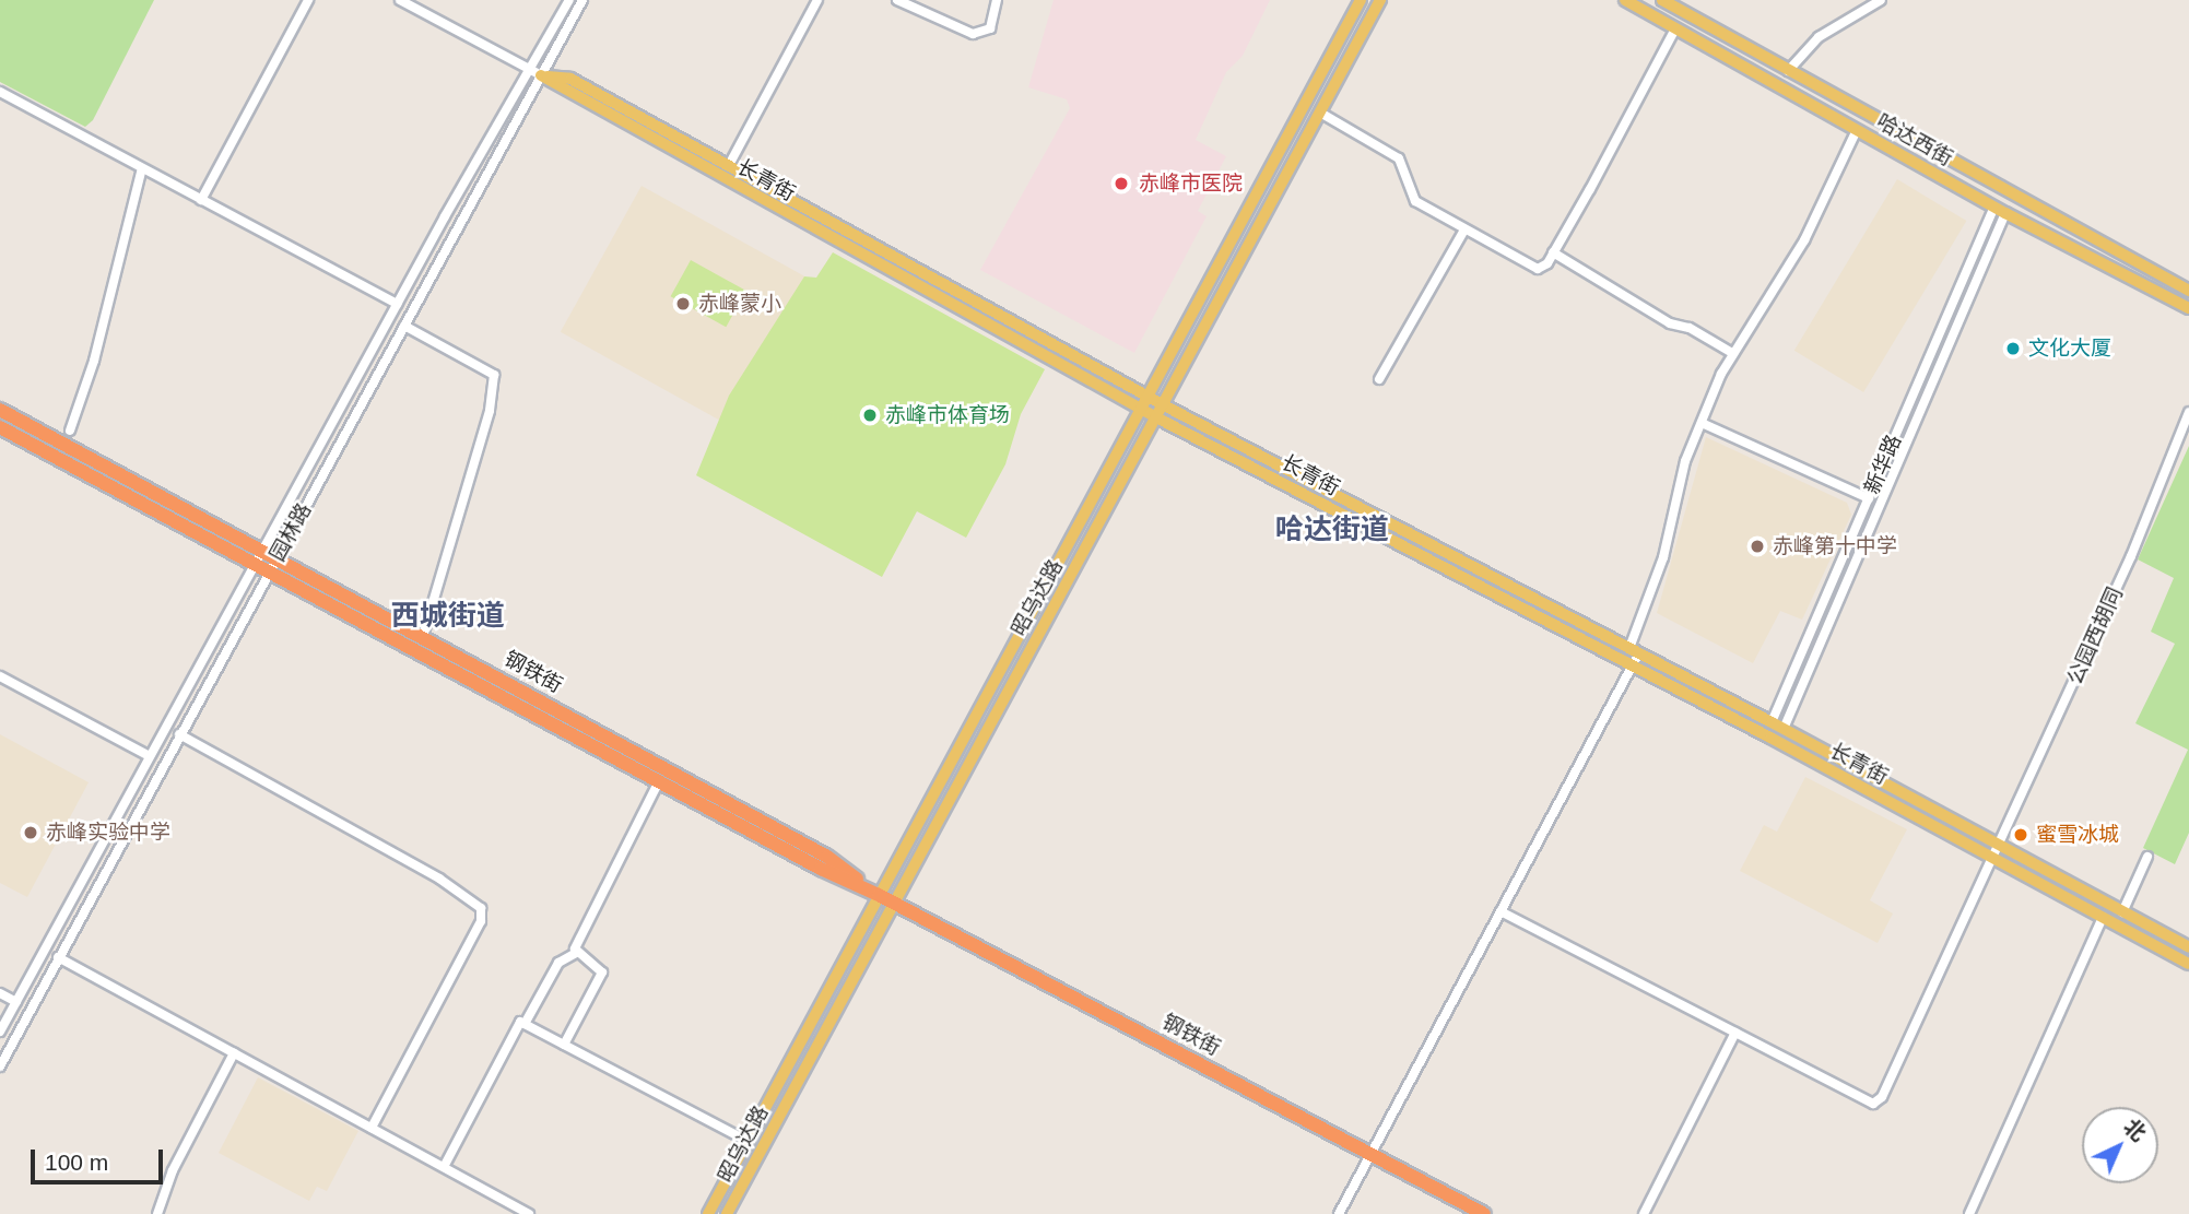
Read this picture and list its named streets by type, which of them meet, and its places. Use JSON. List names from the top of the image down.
{
  "streets": {
    "highway": ["钢铁街"],
    "main road": ["哈达西街", "长青街", "昭乌达路"],
    "street": ["新华路", "园林路", "公园西胡同"]
  },
  "crossings": [
    ["哈达西街", "新华路"],
    ["长青街", "新华路"],
    ["长青街", "园林路"],
    ["长青街", "昭乌达路"],
    ["长青街", "公园西胡同"],
    ["园林路", "钢铁街"],
    ["昭乌达路", "钢铁街"]
  ],
  "districts": ["哈达街道", "西城街道"],
  "places": [
    "赤峰市医院",
    "赤峰蒙小",
    "文化大厦",
    "赤峰市体育场",
    "赤峰第十中学",
    "赤峰实验中学",
    "蜜雪冰城"
  ],
  "scale_bar": "100 m",
  "north": "top right"
}
